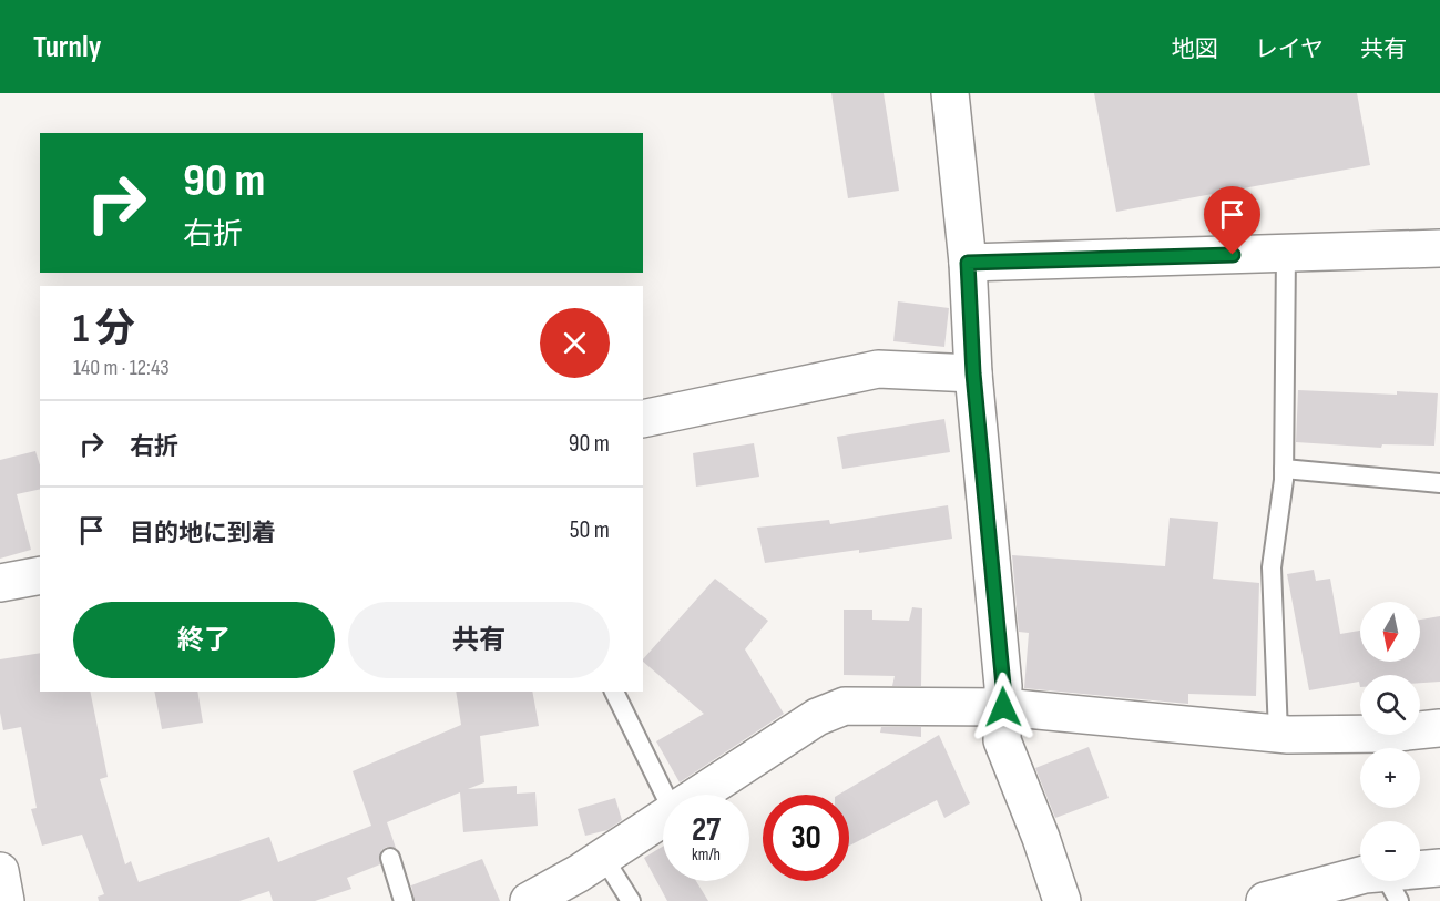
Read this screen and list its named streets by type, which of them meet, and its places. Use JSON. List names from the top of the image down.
{
  "north": "bottom",
  "page": {
    "header": "Turnly",
    "nav": ["地図", "レイヤ", "共有"],
    "turn": ["90 m", "右折"],
    "heading": ["1 分", "140 m · 12:43"],
    "list": [
      {
        "name": "右折",
        "value": "90 m"
      },
      {
        "name": "目的地に到着",
        "value": "50 m"
      }
    ],
    "buttons": ["終了", "共有"],
    "map_buttons": ["+", "−"],
    "speed": "27 km/h",
    "limit": "30"
  }
}
